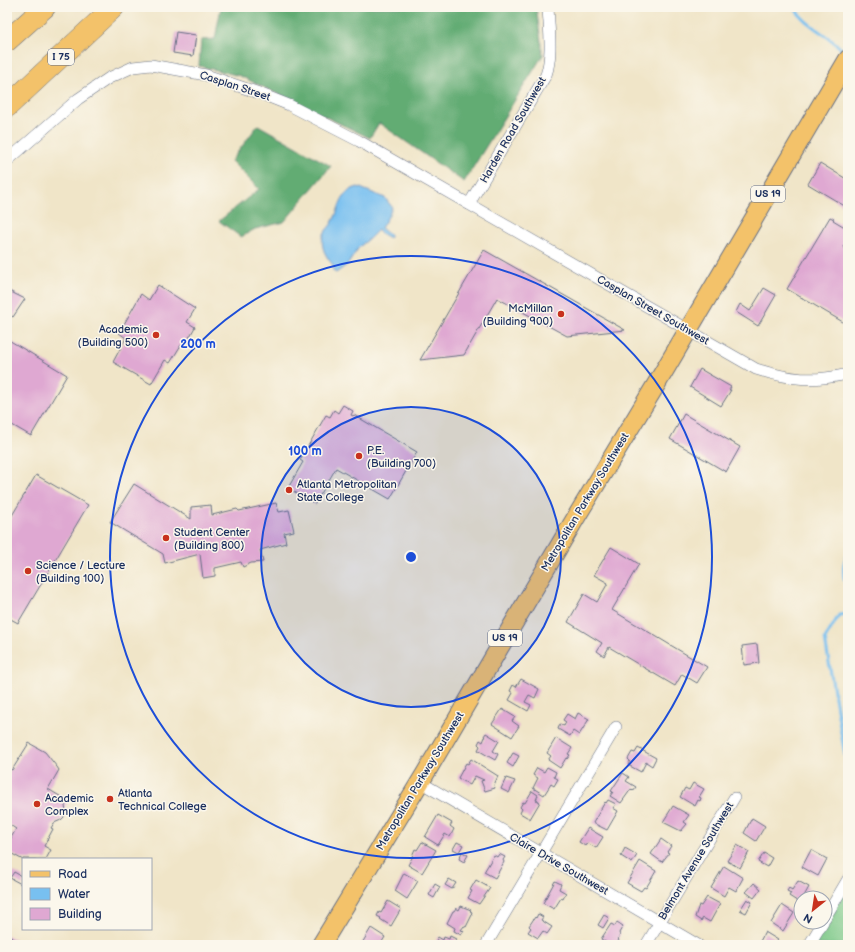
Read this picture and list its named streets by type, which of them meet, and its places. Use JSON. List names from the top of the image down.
{
  "streets": {
    "highway": ["I 75"],
    "main road": ["US 19", "Metropolitan Parkway Southwest"],
    "street": [
      "Casplan Street",
      "Harden Road Southwest",
      "Casplan Street Southwest",
      "Belmont Avenue Southwest",
      "Claire Drive Southwest"
    ]
  },
  "crossings": [
    ["Casplan Street", "Harden Road Southwest"],
    ["Casplan Street", "Casplan Street Southwest"],
    ["Harden Road Southwest", "Casplan Street Southwest"],
    ["Casplan Street Southwest", "Metropolitan Parkway Southwest"],
    ["Metropolitan Parkway Southwest", "Claire Drive Southwest"],
    ["Belmont Avenue Southwest", "Claire Drive Southwest"]
  ],
  "places": [
    "McMillan (Building 900)",
    "Academic (Building 500)",
    "P.E. (Building 700)",
    "Atlanta Metropolitan State College",
    "Student Center (Building 800)",
    "Science / Lecture (Building 100)",
    "Atlanta Technical College",
    "Academic Complex"
  ],
  "legend": ["Road", "Water", "Building"],
  "north": "bottom left",
  "rings": ["200 m", "100 m"]
}
